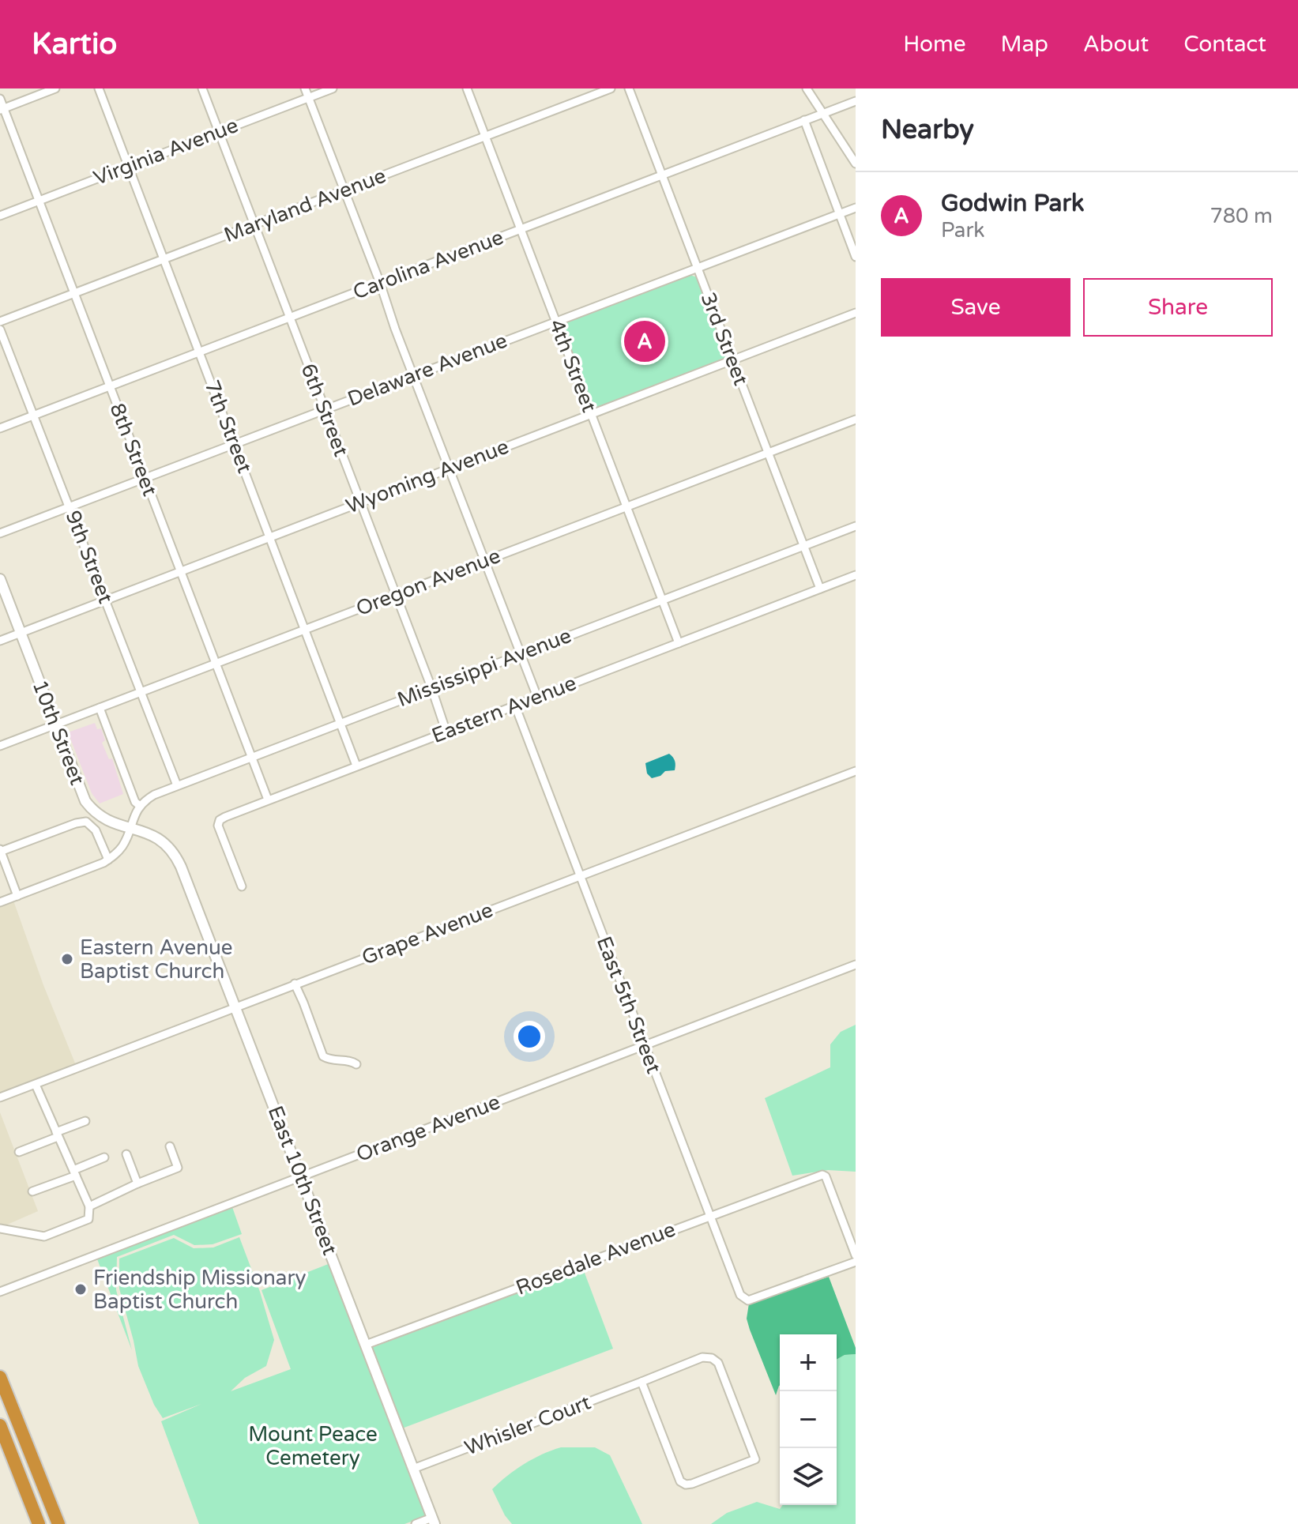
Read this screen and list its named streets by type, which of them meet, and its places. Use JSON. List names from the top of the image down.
{
  "streets": {
    "street": [
      "Virginia Avenue",
      "Maryland Avenue",
      "Carolina Avenue",
      "3rd Street",
      "4th Street",
      "Delaware Avenue",
      "6th Street",
      "7th Street",
      "8th Street",
      "Wyoming Avenue",
      "9th Street",
      "Oregon Avenue",
      "Mississippi Avenue",
      "Eastern Avenue",
      "10th Street",
      "Grape Avenue",
      "East 5th Street",
      "Orange Avenue",
      "East 10th Street",
      "Rosedale Avenue",
      "Whisler Court"
    ]
  },
  "crossings": [
    ["Virginia Avenue", "6th Street"],
    ["Virginia Avenue", "7th Street"],
    ["Virginia Avenue", "8th Street"],
    ["Maryland Avenue", "4th Street"],
    ["Maryland Avenue", "6th Street"],
    ["Maryland Avenue", "7th Street"],
    ["Maryland Avenue", "8th Street"],
    ["Carolina Avenue", "3rd Street"],
    ["Carolina Avenue", "4th Street"],
    ["Carolina Avenue", "6th Street"],
    ["Carolina Avenue", "7th Street"],
    ["Carolina Avenue", "8th Street"],
    ["Carolina Avenue", "9th Street"],
    ["3rd Street", "Delaware Avenue"],
    ["3rd Street", "Wyoming Avenue"],
    ["3rd Street", "Oregon Avenue"],
    ["3rd Street", "Mississippi Avenue"],
    ["3rd Street", "Eastern Avenue"],
    ["4th Street", "Delaware Avenue"],
    ["4th Street", "Wyoming Avenue"],
    ["4th Street", "Oregon Avenue"],
    ["4th Street", "Mississippi Avenue"],
    ["4th Street", "Eastern Avenue"],
    ["Delaware Avenue", "6th Street"],
    ["Delaware Avenue", "7th Street"],
    ["Delaware Avenue", "8th Street"],
    ["Delaware Avenue", "9th Street"],
    ["6th Street", "Wyoming Avenue"],
    ["6th Street", "Oregon Avenue"],
    ["6th Street", "Mississippi Avenue"],
    ["6th Street", "Eastern Avenue"],
    ["7th Street", "Wyoming Avenue"],
    ["7th Street", "Oregon Avenue"],
    ["7th Street", "Mississippi Avenue"],
    ["7th Street", "Eastern Avenue"],
    ["8th Street", "Wyoming Avenue"],
    ["8th Street", "Oregon Avenue"],
    ["8th Street", "Mississippi Avenue"],
    ["8th Street", "Eastern Avenue"],
    ["Wyoming Avenue", "9th Street"],
    ["Wyoming Avenue", "10th Street"],
    ["9th Street", "Oregon Avenue"],
    ["9th Street", "Mississippi Avenue"],
    ["Oregon Avenue", "10th Street"],
    ["Eastern Avenue", "East 5th Street"],
    ["10th Street", "East 10th Street"],
    ["Grape Avenue", "East 5th Street"],
    ["Grape Avenue", "East 10th Street"],
    ["East 5th Street", "Orange Avenue"],
    ["East 5th Street", "Rosedale Avenue"],
    ["Orange Avenue", "East 10th Street"],
    ["East 10th Street", "Rosedale Avenue"],
    ["East 10th Street", "Whisler Court"]
  ],
  "parks": ["Mount Peace Cemetery"],
  "places": ["Eastern Avenue Baptist Church", "Friendship Missionary Baptist Church"],
  "page": {
    "header": "Kartio",
    "nav": [
      "Home",
      "Map",
      "About",
      "Contact"
    ],
    "heading": "Nearby",
    "list": [
      {
        "mark": "A",
        "name": "Godwin Park",
        "note": "Park",
        "value": "780 m"
      }
    ],
    "buttons": ["Save", "Share"],
    "pins": "A",
    "map_buttons": ["+", "−"]
  }
}
